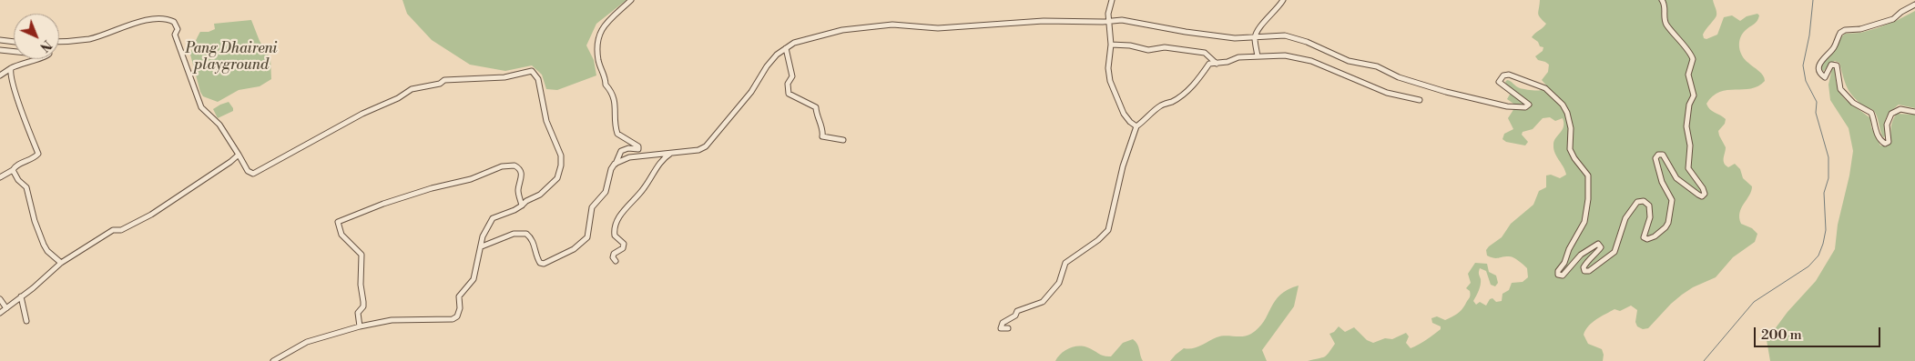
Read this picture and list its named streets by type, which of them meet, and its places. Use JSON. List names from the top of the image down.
{
  "parks": ["Pang Dhaireni playground"],
  "scale_bar": "200 m",
  "north": "bottom right"
}
